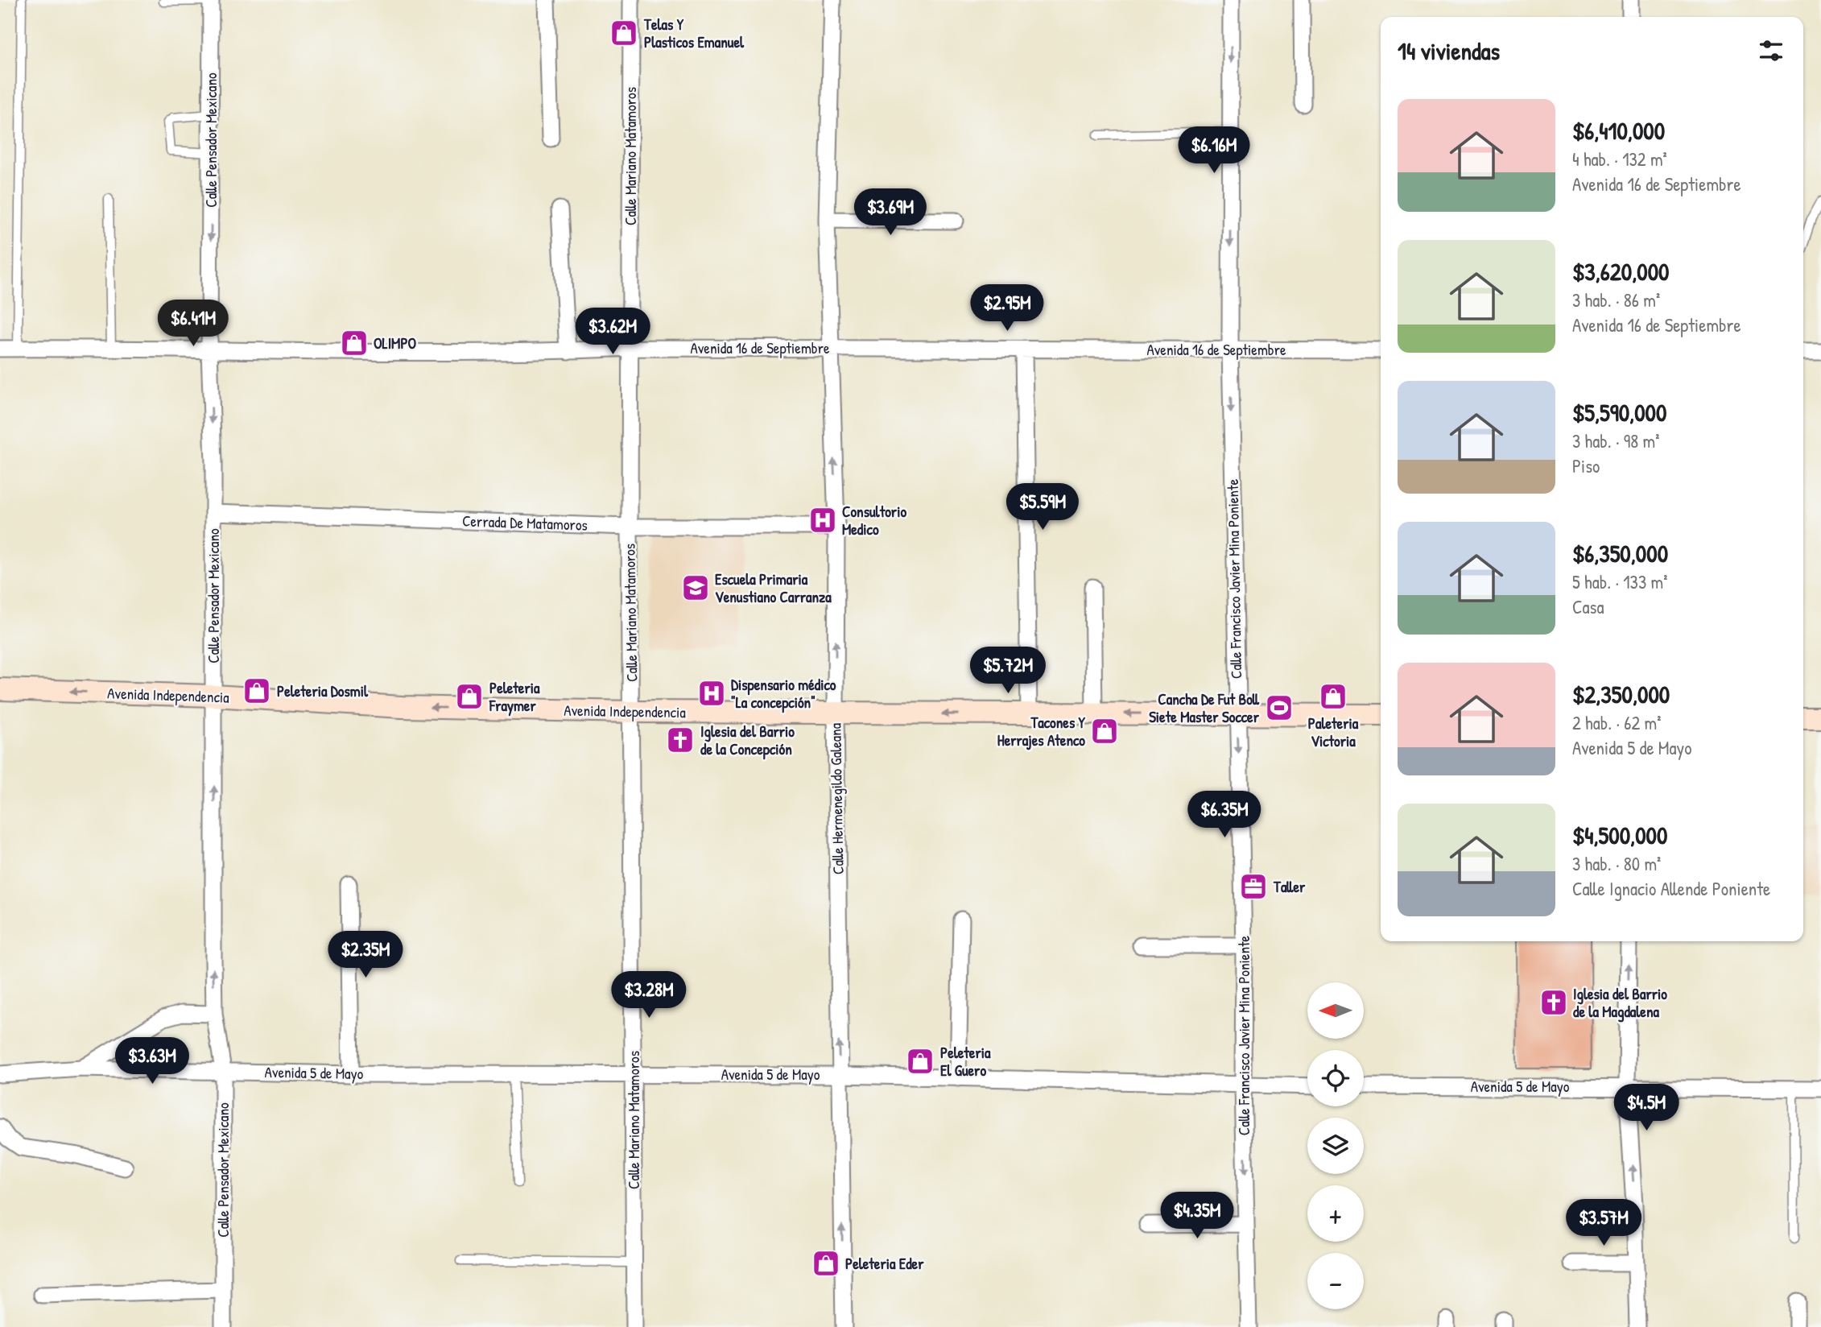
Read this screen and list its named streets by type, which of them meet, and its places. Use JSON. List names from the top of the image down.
{
  "streets": {
    "main road": ["Avenida Independencia"],
    "street": [
      "Calle Pensador Mexicano",
      "Calle Mariano Matamoros",
      "Avenida 16 de Septiembre",
      "Cerrada De Matamoros",
      "Calle Francisco Javier Mina Poniente",
      "Calle Hermenegildo Galeana",
      "Avenida 5 de Mayo"
    ]
  },
  "crossings": [
    ["Calle Pensador Mexicano", "Avenida 16 de Septiembre"],
    ["Calle Pensador Mexicano", "Cerrada De Matamoros"],
    ["Calle Pensador Mexicano", "Avenida Independencia"],
    ["Calle Pensador Mexicano", "Avenida 5 de Mayo"],
    ["Calle Mariano Matamoros", "Avenida 16 de Septiembre"],
    ["Calle Mariano Matamoros", "Cerrada De Matamoros"],
    ["Calle Mariano Matamoros", "Avenida Independencia"],
    ["Calle Mariano Matamoros", "Avenida 5 de Mayo"],
    ["Avenida 16 de Septiembre", "Calle Francisco Javier Mina Poniente"],
    ["Avenida 16 de Septiembre", "Calle Hermenegildo Galeana"],
    ["Cerrada De Matamoros", "Calle Hermenegildo Galeana"],
    ["Calle Francisco Javier Mina Poniente", "Avenida Independencia"],
    ["Calle Francisco Javier Mina Poniente", "Avenida 5 de Mayo"],
    ["Avenida Independencia", "Calle Hermenegildo Galeana"],
    ["Calle Hermenegildo Galeana", "Avenida 5 de Mayo"]
  ],
  "one_way": ["Calle Francisco Javier Mina Poniente", "Avenida Independencia", "Calle Hermenegildo Galeana"],
  "places": {
    "shop": [
      "Telas Y Plasticos Emanuel",
      "OLIMPO",
      "Peleteria Dosmil",
      "Peleteria Fraymer",
      "Paleteria Victoria",
      "Tacones Y Herrajes Atenco",
      "Peleteria El Guero",
      "Peleteria Eder"
    ],
    "hospital": ["Consultorio Medico", "Dispensario médico \"La concepción\""],
    "school or university": ["Escuela Primaria Venustiano Carranza"],
    "sports": ["Cancha De Fut Boll Siete Master Soccer"],
    "church": ["Iglesia del Barrio de la Concepción", "Iglesia del Barrio de la Magdalena"],
    "office": ["Taller"]
  },
  "north": "left",
  "page": {
    "heading": "14 viviendas",
    "list": [
      {
        "name": "$6,410,000",
        "note": "4 hab. · 132 m² · Avenida 16 de Septiembre"
      },
      {
        "name": "$3,620,000",
        "note": "3 hab. · 86 m² · Avenida 16 de Septiembre"
      },
      {
        "name": "$5,590,000",
        "note": "3 hab. · 98 m² · Piso"
      },
      {
        "name": "$6,350,000",
        "note": "5 hab. · 133 m² · Casa"
      },
      {
        "name": "$2,350,000",
        "note": "2 hab. · 62 m² · Avenida 5 de Mayo"
      },
      {
        "name": "$4,500,000",
        "note": "3 hab. · 80 m² · Calle Ignacio Allende Poniente"
      }
    ],
    "price": [
      "$6.16M",
      "$3.69M",
      "$2.95M",
      "$6.41M",
      "$3.62M",
      "$5.59M",
      "$5.72M",
      "$6.35M",
      "$2.35M",
      "$3.28M",
      "$3.63M",
      "$4.5M",
      "$4.35M",
      "$3.57M"
    ],
    "map_buttons": ["+", "−"]
  }
}
